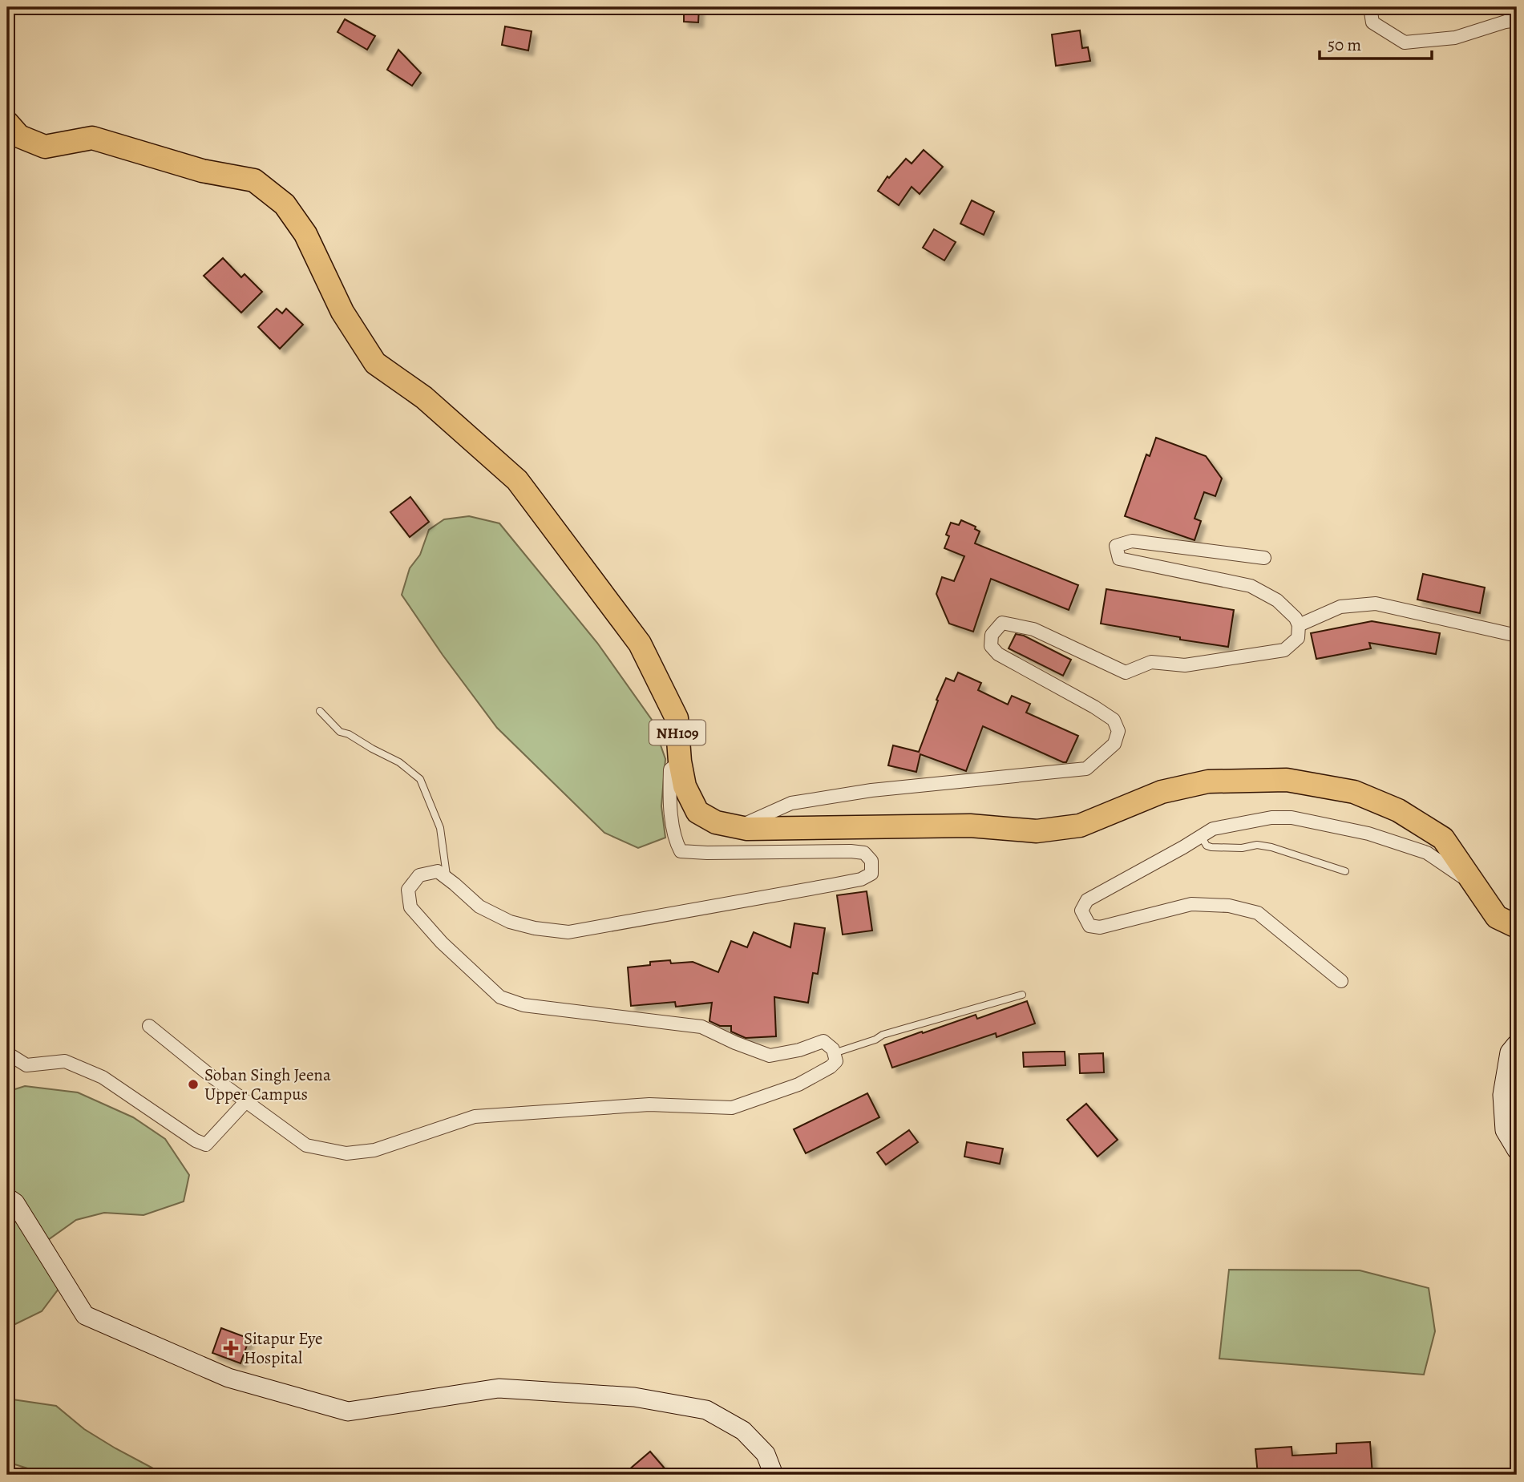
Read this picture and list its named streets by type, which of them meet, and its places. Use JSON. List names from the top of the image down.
{
  "streets": {
    "highway": ["NH109"]
  },
  "places": {
    "other": ["Soban Singh Jeena Upper Campus"],
    "health": ["Sitapur Eye Hospital"]
  },
  "scale_bar": "50 m"
}
